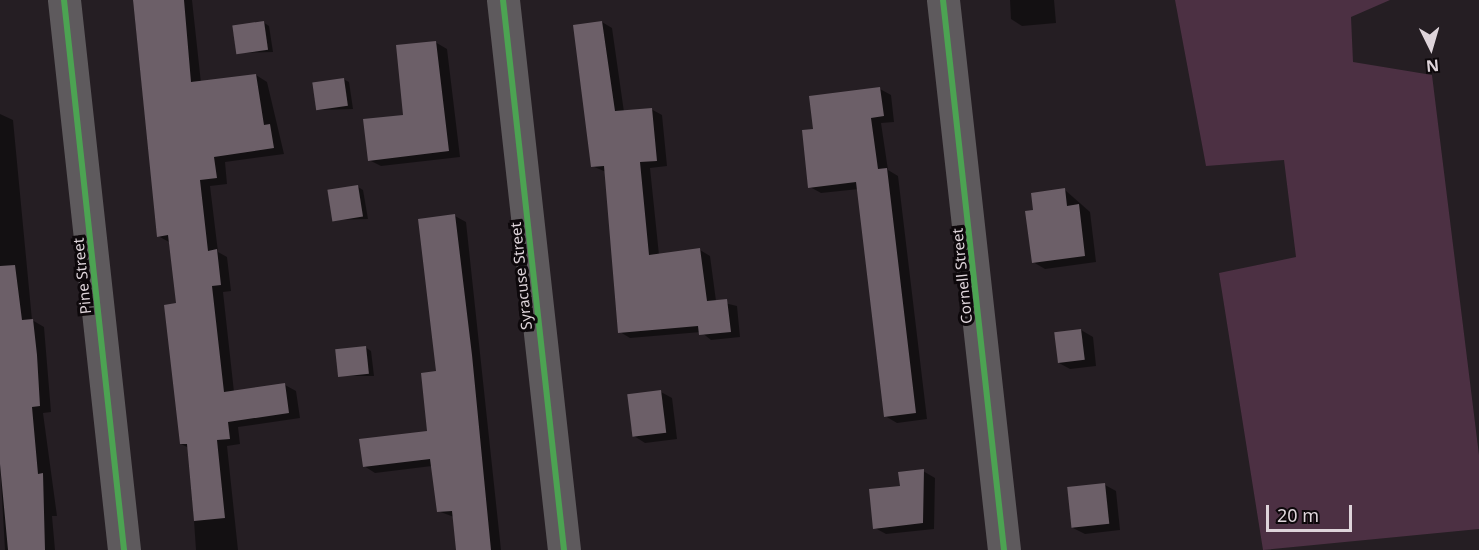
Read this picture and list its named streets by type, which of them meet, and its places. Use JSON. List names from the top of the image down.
{
  "streets": {
    "street": ["Pine Street", "Syracuse Street", "Cornell Street"]
  },
  "scale_bar": "20 m",
  "north": "bottom"
}
